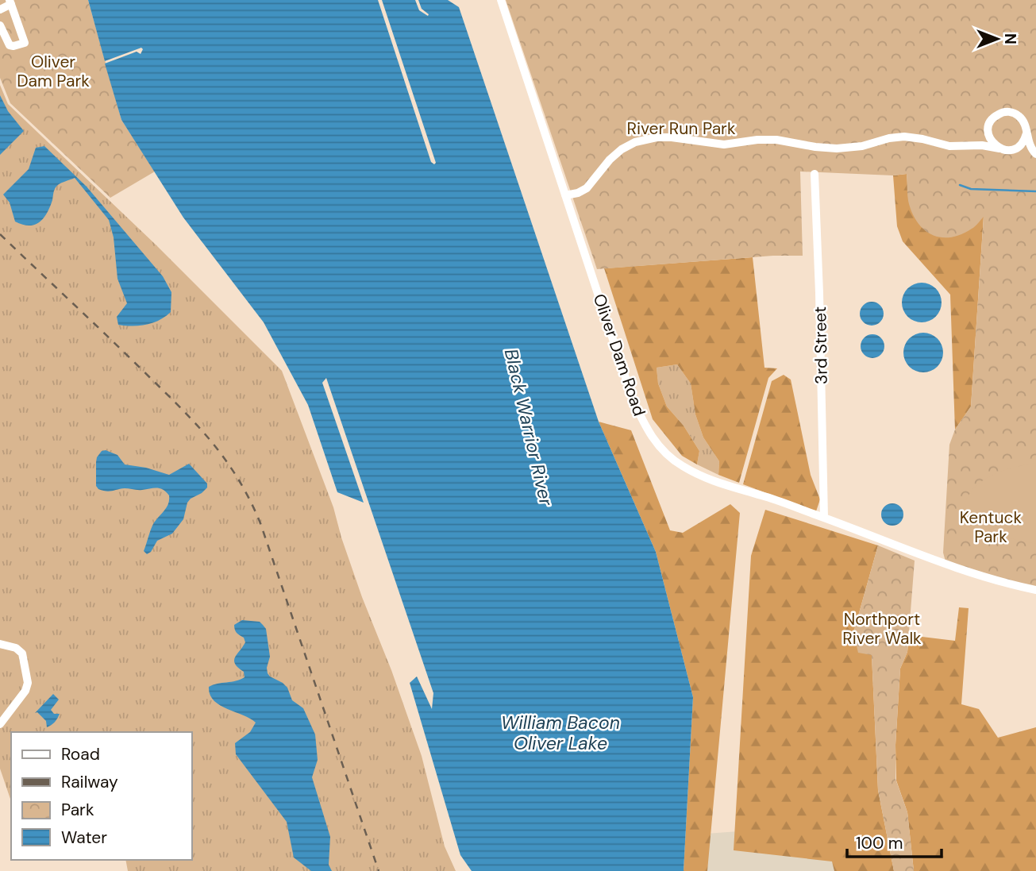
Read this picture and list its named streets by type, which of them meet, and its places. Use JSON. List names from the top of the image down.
{
  "streets": {
    "street": ["3rd Street", "Oliver Dam Road"]
  },
  "crossings": [
    ["3rd Street", "Oliver Dam Road"]
  ],
  "water": ["Black Warrior River", "William Bacon Oliver Lake"],
  "parks": [
    "Oliver Dam Park",
    "River Run Park",
    "Kentuck Park",
    "Northport River Walk"
  ],
  "legend": [
    "Road",
    "Railway",
    "Park",
    "Water"
  ],
  "scale_bar": "100 m",
  "north": "right"
}
